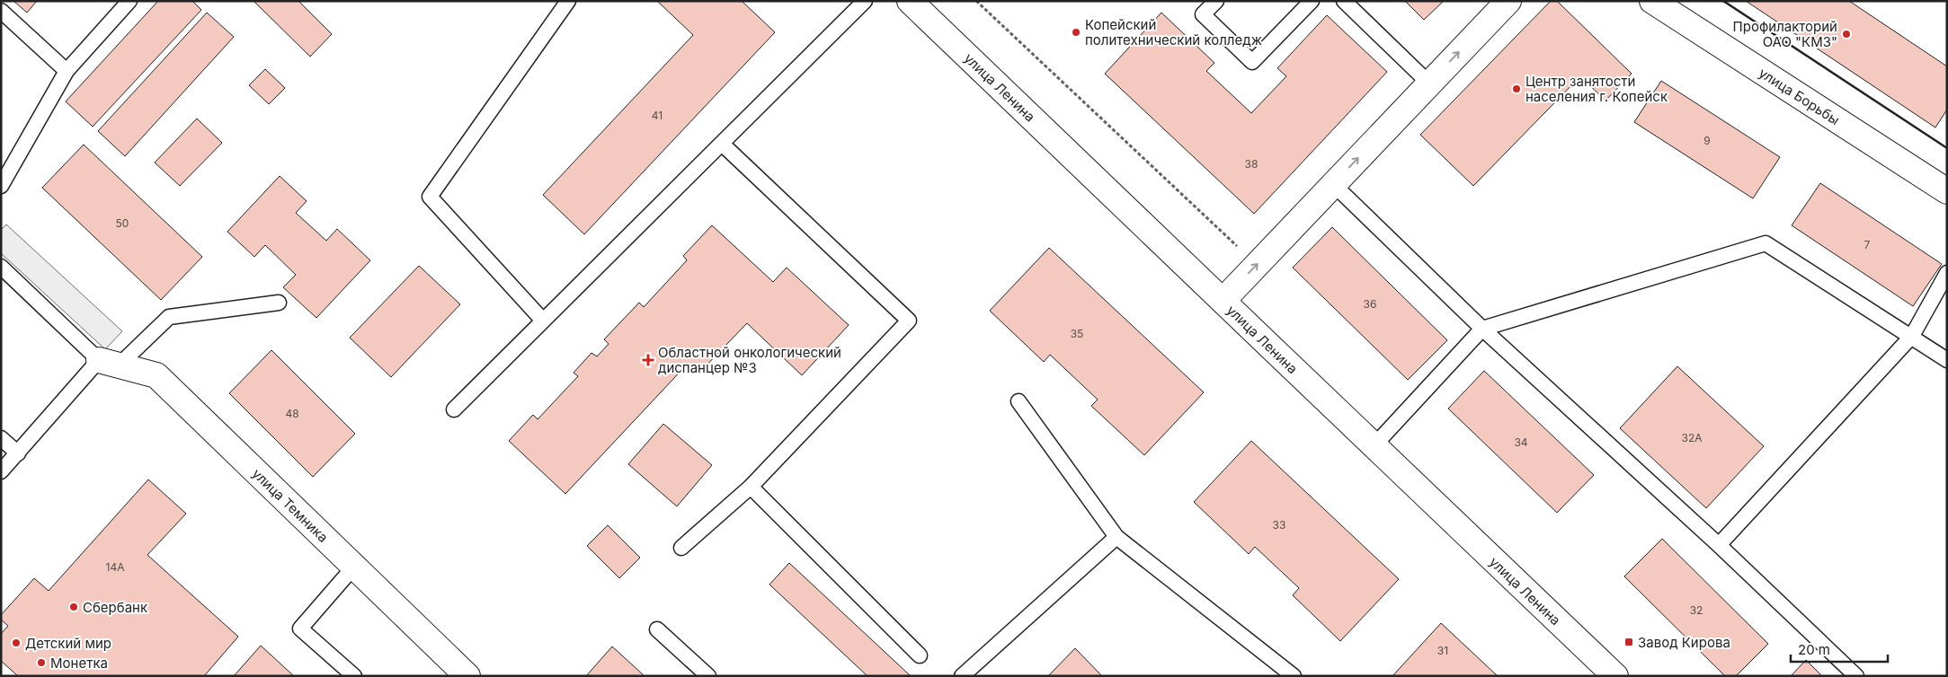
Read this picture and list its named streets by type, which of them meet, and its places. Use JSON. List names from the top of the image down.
{
  "streets": {
    "street": ["улица Ленина", "улица Борьбы", "улица Темника"]
  },
  "places": {
    "other": [
      "Копейский политехнический колледж",
      "Профилакторий ОАО \"КМЗ\"",
      "Центр занятости населения г. Копейск",
      "Сбербанк",
      "Детский мир",
      "Монетка"
    ],
    "health": ["Областной онкологический диспанцер №3"],
    "transit": ["Завод Кирова"]
  },
  "house_numbers": [
    "41",
    "9",
    "38",
    "50",
    "7",
    "36",
    "35",
    "48",
    "32А",
    "34",
    "33",
    "14А",
    "32",
    "31"
  ],
  "scale_bar": "20 m"
}
